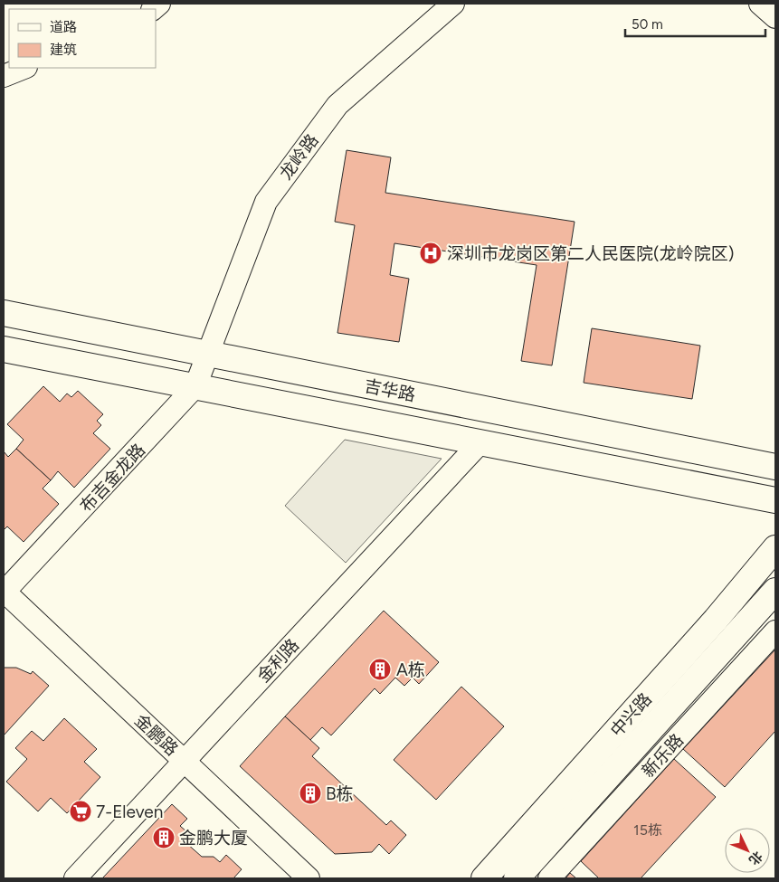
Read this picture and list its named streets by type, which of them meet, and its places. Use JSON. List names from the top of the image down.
{
  "streets": {
    "main road": ["吉华路", "中兴路"],
    "street": [
      "龙岭路",
      "布吉金龙路",
      "金利路",
      "金鹏路",
      "新乐路"
    ]
  },
  "crossings": [
    ["龙岭路", "吉华路"],
    ["龙岭路", "布吉金龙路"],
    ["吉华路", "布吉金龙路"],
    ["吉华路", "金利路"],
    ["布吉金龙路", "金鹏路"],
    ["金利路", "金鹏路"]
  ],
  "places": {
    "hospital": ["深圳市龙岗区第二人民医院(龙岭院区)"],
    "building": ["A栋", "B栋", "金鹏大厦"],
    "supermarket": ["7-Eleven"]
  },
  "house_numbers": ["15栋"],
  "legend": ["道路", "建筑"],
  "scale_bar": "50 m",
  "north": "bottom right"
}
